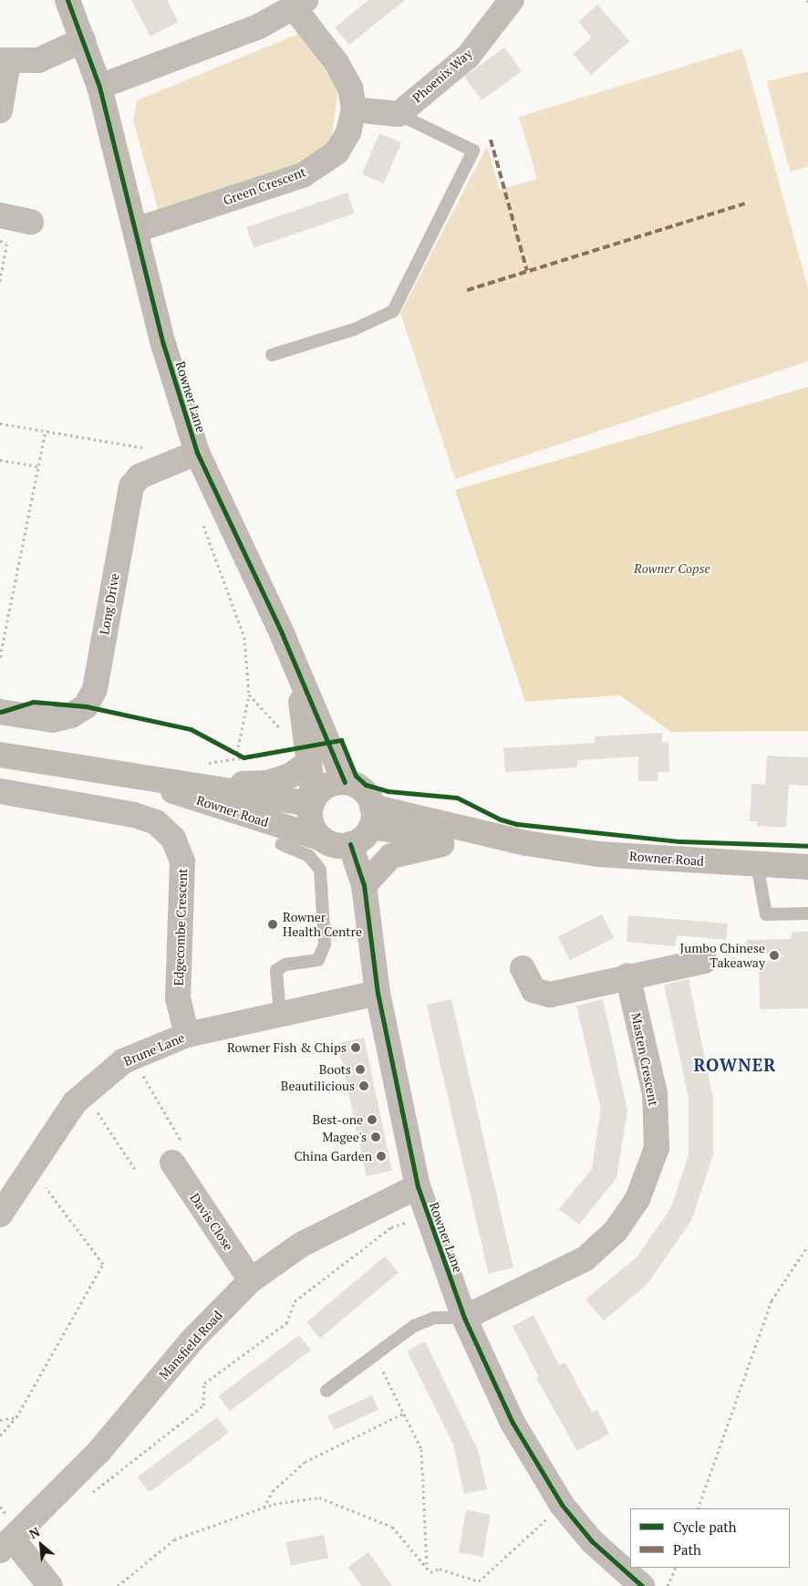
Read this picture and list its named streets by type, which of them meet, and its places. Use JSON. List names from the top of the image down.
{
  "streets": {
    "main road": ["Rowner Lane", "Rowner Road"],
    "street": [
      "Phoenix Way",
      "Green Crescent",
      "Long Drive",
      "Edgecombe Crescent",
      "Brune Lane",
      "Masten Crescent",
      "Davis Close",
      "Mansfield Road"
    ]
  },
  "crossings": [
    ["Green Crescent", "Rowner Lane"],
    ["Rowner Lane", "Long Drive"],
    ["Rowner Lane", "Rowner Road"],
    ["Rowner Lane", "Brune Lane"],
    ["Rowner Lane", "Masten Crescent"],
    ["Rowner Lane", "Mansfield Road"],
    ["Edgecombe Crescent", "Brune Lane"],
    ["Davis Close", "Mansfield Road"]
  ],
  "districts": ["ROWNER"],
  "parks": ["Rowner Copse"],
  "places": [
    "Rowner Health Centre",
    "Jumbo Chinese Takeaway",
    "Rowner Fish & Chips",
    "Boots",
    "Beautilicious",
    "Best-one",
    "Magee's",
    "China Garden"
  ],
  "legend": ["Cycle path", "Path"],
  "north": "top left"
}
